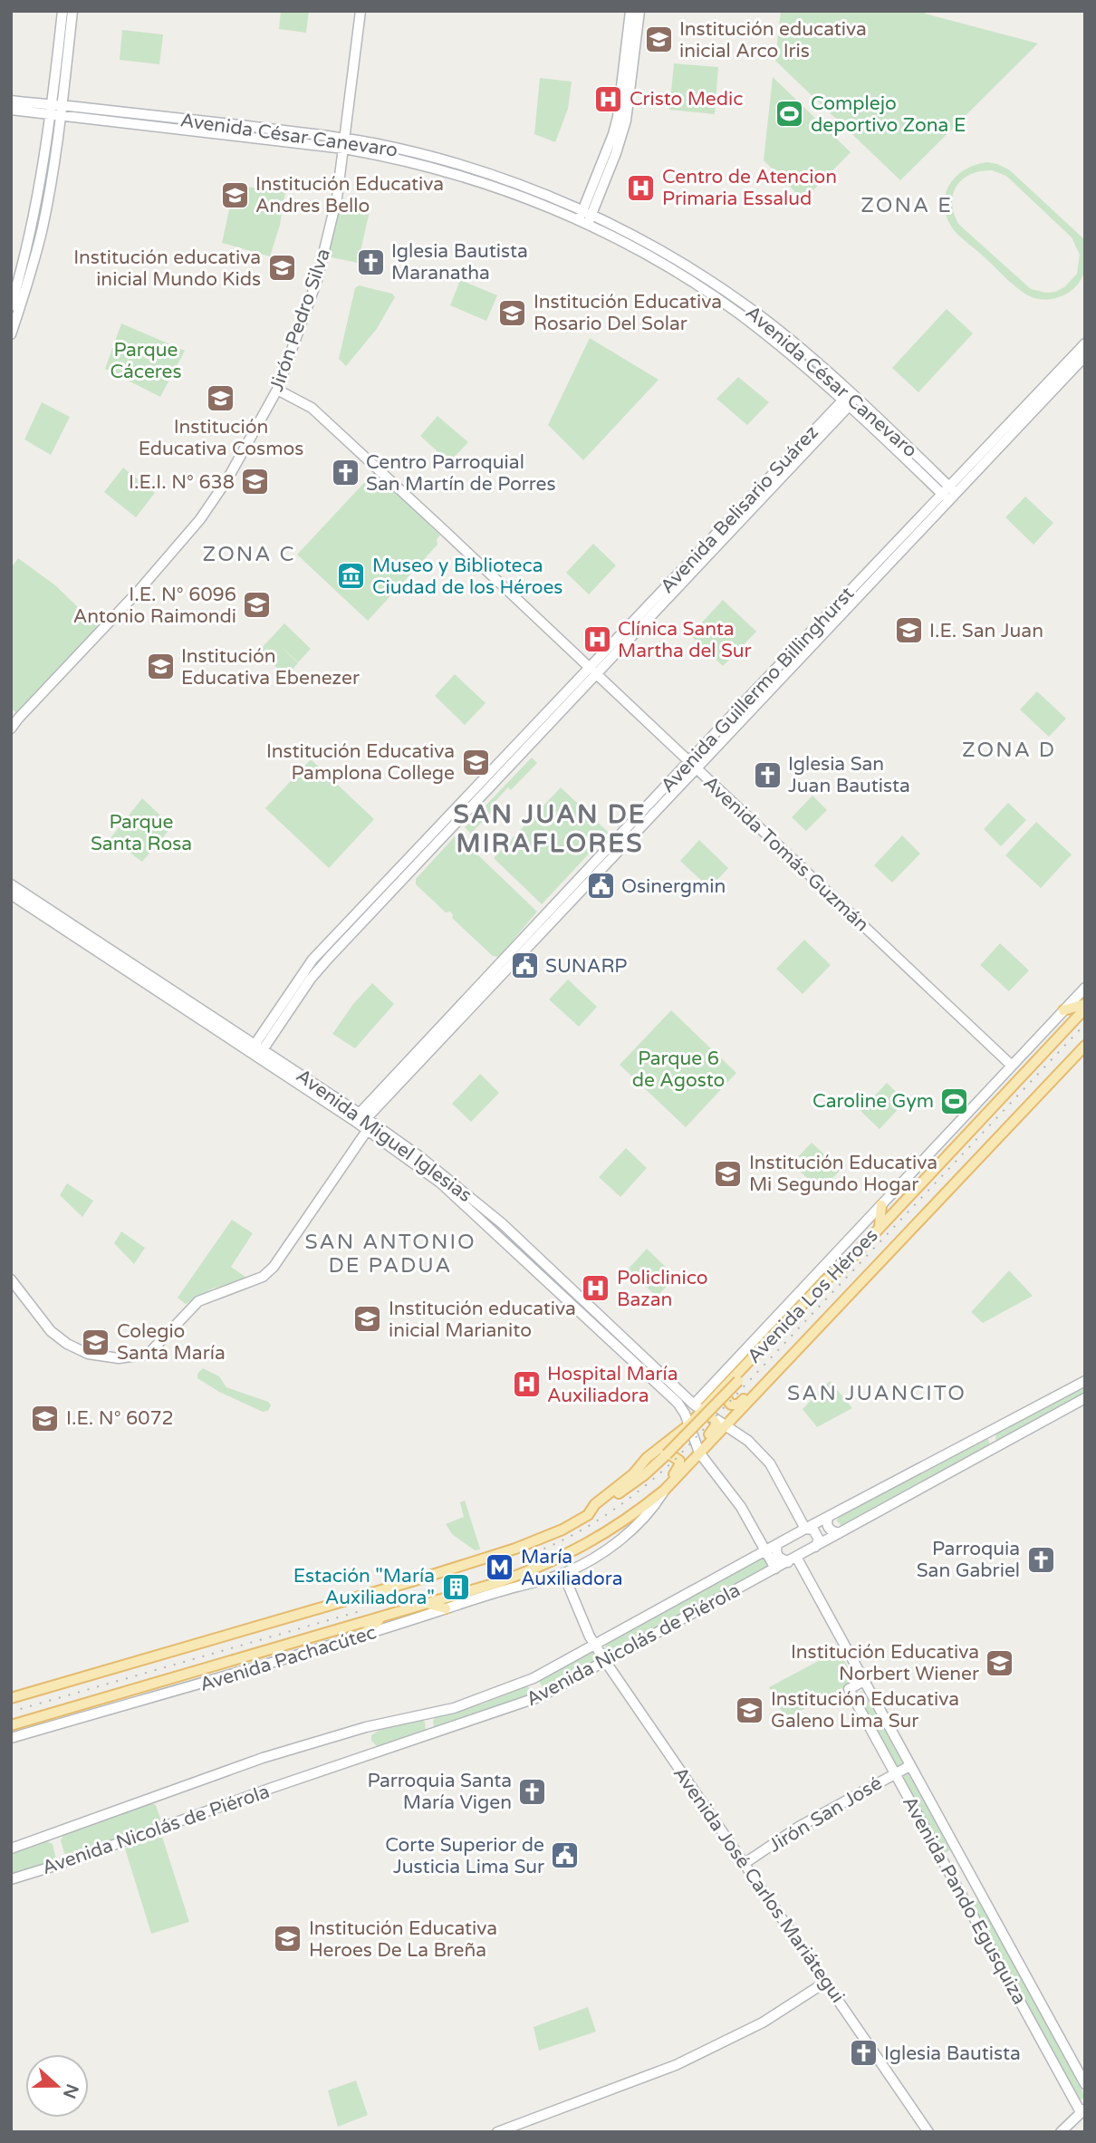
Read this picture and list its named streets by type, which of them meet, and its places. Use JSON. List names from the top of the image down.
{
  "streets": {
    "main road": [
      "Avenida César Canevaro",
      "Jirón Pedro Silva",
      "Avenida Belisario Suárez",
      "Avenida Guillermo Billinghurst",
      "Avenida Tomás Guzmán",
      "Avenida Miguel Iglesias",
      "Avenida Los Héroes",
      "Avenida Nicolás de Piérola",
      "Avenida Pachacútec",
      "Jirón San José",
      "Avenida José Carlos Mariátegui",
      "Avenida Pando Egusquiza"
    ]
  },
  "crossings": [
    ["Avenida César Canevaro", "Jirón Pedro Silva"],
    ["Avenida César Canevaro", "Avenida Belisario Suárez"],
    ["Avenida César Canevaro", "Avenida Guillermo Billinghurst"],
    ["Jirón Pedro Silva", "Avenida Tomás Guzmán"],
    ["Avenida Belisario Suárez", "Avenida Tomás Guzmán"],
    ["Avenida Belisario Suárez", "Avenida Miguel Iglesias"],
    ["Avenida Guillermo Billinghurst", "Avenida Tomás Guzmán"],
    ["Avenida Guillermo Billinghurst", "Avenida Miguel Iglesias"],
    ["Avenida Tomás Guzmán", "Avenida Los Héroes"],
    ["Avenida Miguel Iglesias", "Avenida Los Héroes"],
    ["Avenida Miguel Iglesias", "Avenida Nicolás de Piérola"],
    ["Avenida Los Héroes", "Avenida Pachacútec"],
    ["Avenida Los Héroes", "Avenida José Carlos Mariátegui"],
    ["Avenida Nicolás de Piérola", "Avenida José Carlos Mariátegui"],
    ["Avenida Nicolás de Piérola", "Avenida Pando Egusquiza"],
    ["Avenida Pachacútec", "Avenida José Carlos Mariátegui"],
    ["Jirón San José", "Avenida José Carlos Mariátegui"],
    ["Jirón San José", "Avenida Pando Egusquiza"]
  ],
  "districts": [
    "ZONA E",
    "ZONA C",
    "ZONA D",
    "SAN JUAN DE MIRAFLORES",
    "SAN ANTONIO DE PADUA",
    "SAN JUANCITO"
  ],
  "parks": ["Parque Cáceres", "Parque Santa Rosa", "Parque 6 de Agosto"],
  "places": {
    "school or university": [
      "Institución educativa inicial Arco Iris",
      "Institución Educativa Andres Bello",
      "Institución educativa inicial Mundo Kids",
      "Institución Educativa Rosario Del Solar",
      "Institución Educativa Cosmos",
      "I.E.I. N° 638",
      "I.E. N° 6096 Antonio Raimondi",
      "I.E. San Juan",
      "Institución Educativa Ebenezer",
      "Institución Educativa Pamplona College",
      "Institución Educativa Mi Segundo Hogar",
      "Institución educativa inicial Marianito",
      "Colegio Santa María",
      "I.E. N° 6072",
      "Institución Educativa Norbert Wiener",
      "Institución Educativa Galeno Lima Sur",
      "Institución Educativa Heroes De La Breña"
    ],
    "hospital": [
      "Cristo Medic",
      "Centro de Atencion Primaria Essalud",
      "Clínica Santa Martha del Sur",
      "Policlinico Bazan",
      "Hospital María Auxiliadora"
    ],
    "sports": ["Complejo deportivo Zona E", "Caroline Gym"],
    "church": [
      "Iglesia Bautista Maranatha",
      "Centro Parroquial San Martín de Porres",
      "Iglesia San Juan Bautista",
      "Parroquia San Gabriel",
      "Parroquia Santa María Vigen",
      "Iglesia Bautista"
    ],
    "museum": ["Museo y Biblioteca Ciudad de los Héroes"],
    "public building": ["Osinergmin", "SUNARP", "Corte Superior de Justicia Lima Sur"],
    "metro station": ["María Auxiliadora"],
    "building": ["Estación \"María Auxiliadora\""]
  },
  "north": "right"
}
